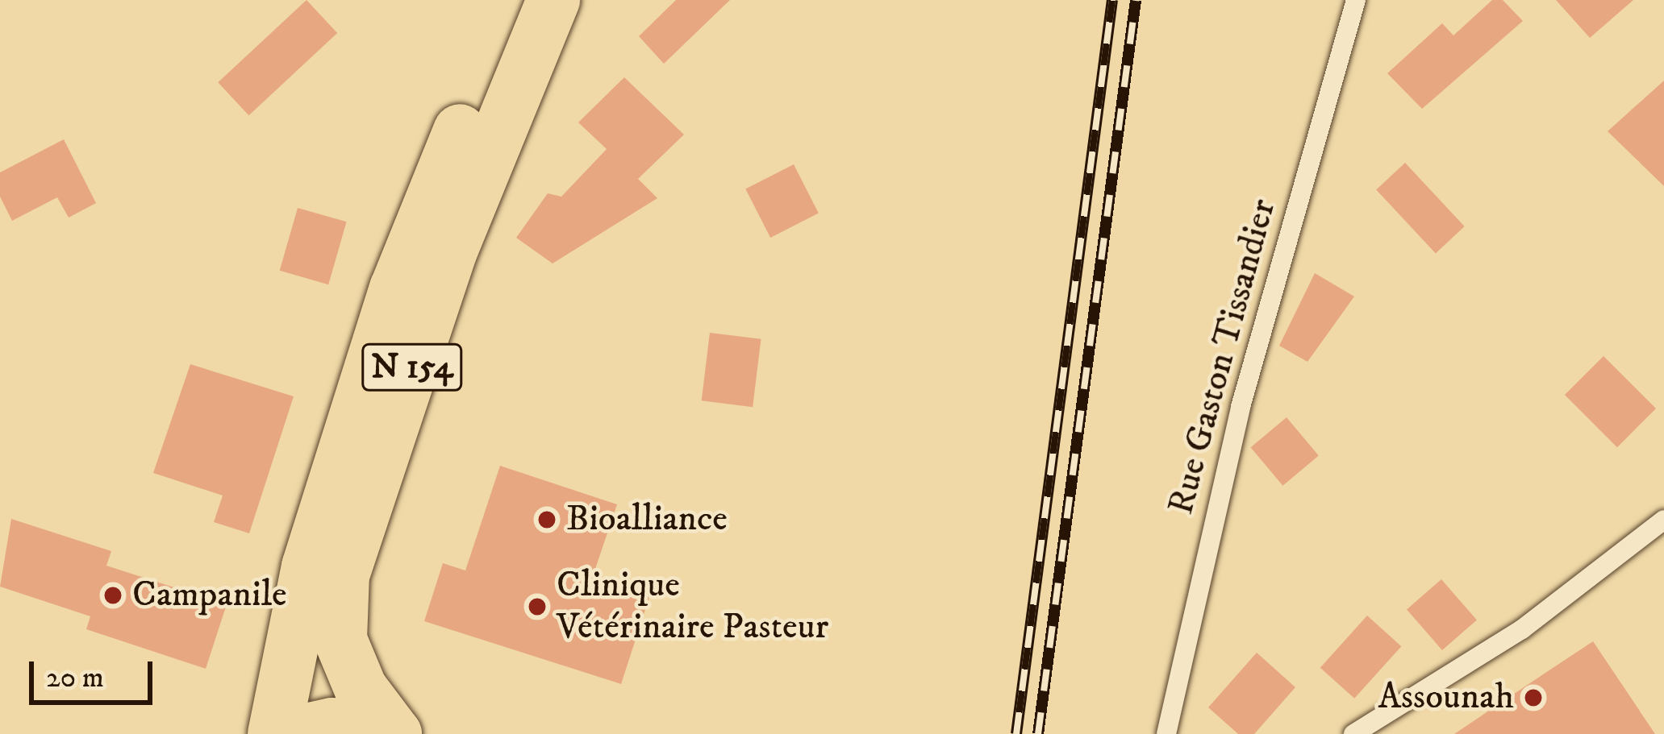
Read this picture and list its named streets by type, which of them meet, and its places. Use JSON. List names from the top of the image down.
{
  "streets": {
    "main road": ["N 154"],
    "lane": ["Rue Gaston Tissandier"]
  },
  "places": [
    "Bioalliance",
    "Campanile",
    "Clinique Vétérinaire Pasteur",
    "Assounah"
  ],
  "scale_bar": "20 m"
}
